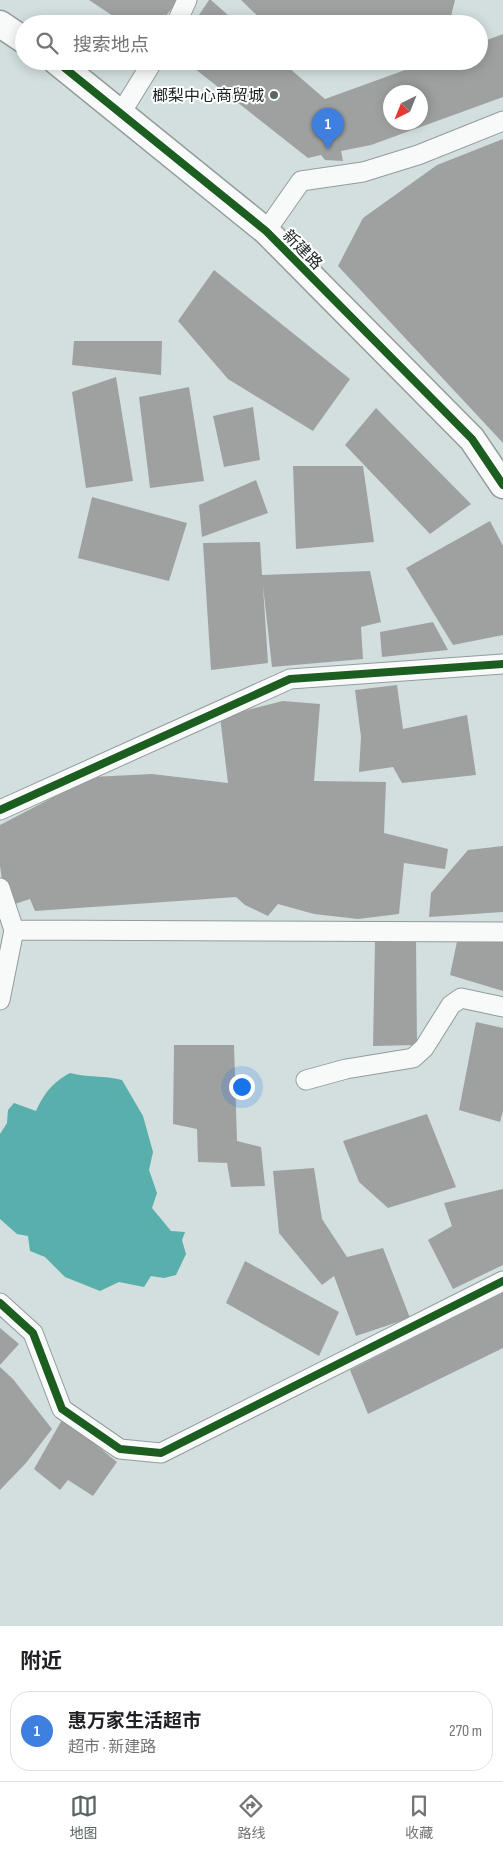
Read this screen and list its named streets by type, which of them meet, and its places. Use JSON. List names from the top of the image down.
{
  "streets": {
    "street": ["新建路"]
  },
  "places": ["榔梨中心商贸城"],
  "north": "bottom left",
  "page": {
    "search": "搜索地点",
    "pins": "1",
    "heading": "附近",
    "list": [
      {
        "mark": "1",
        "name": "惠万家生活超市",
        "note": "超市 · 新建路",
        "value": "270 m"
      }
    ],
    "nav": ["地图", "路线", "收藏"]
  }
}
